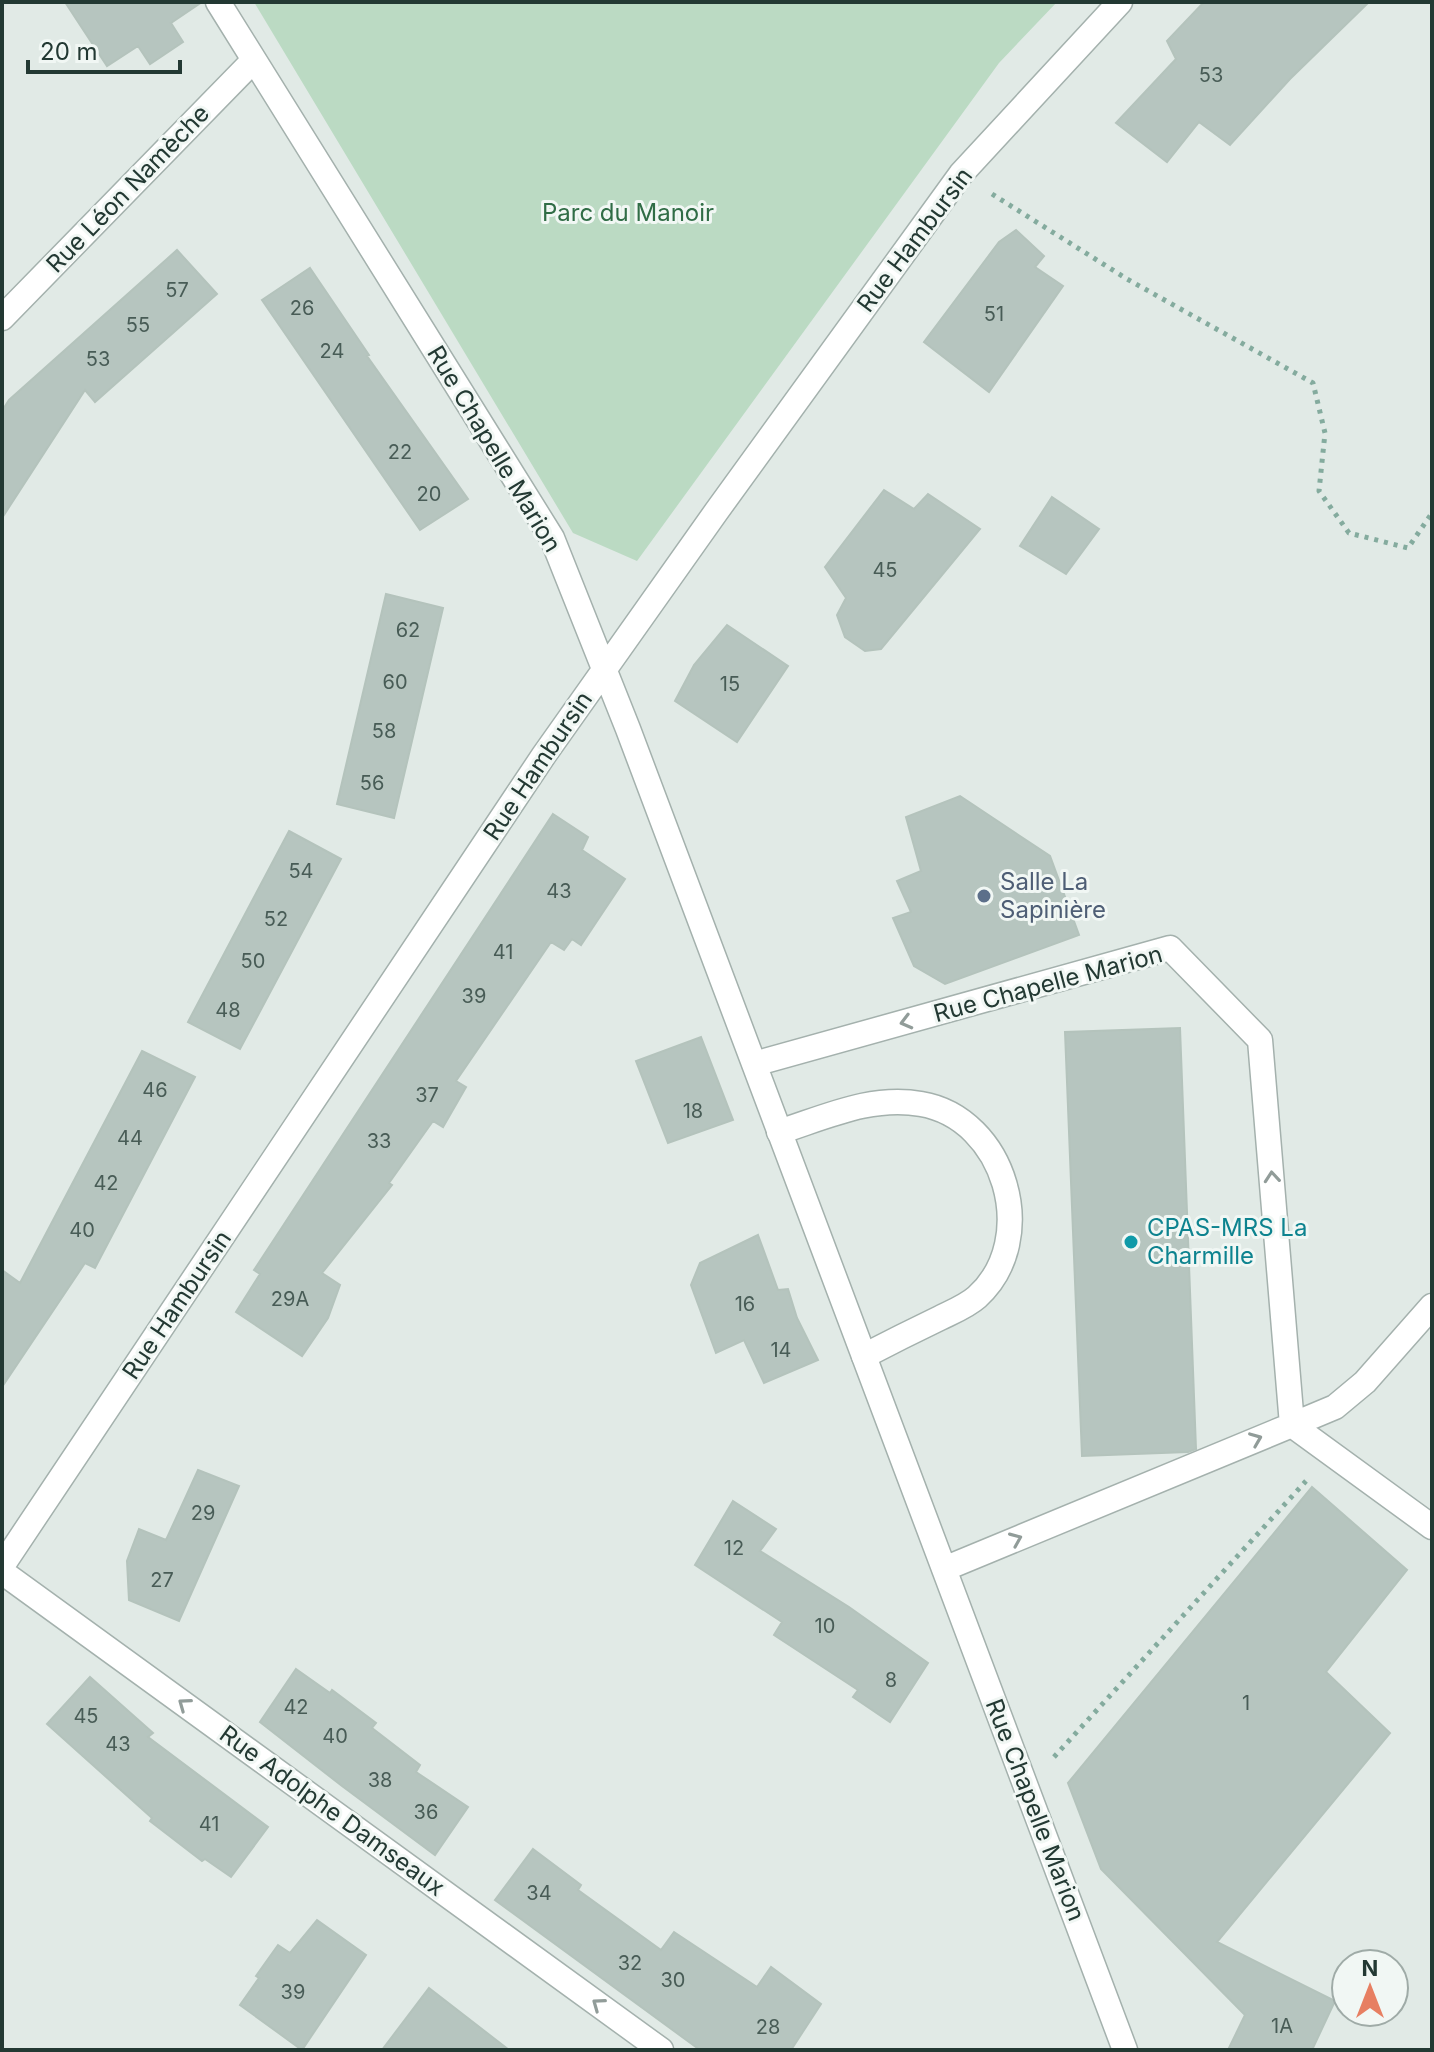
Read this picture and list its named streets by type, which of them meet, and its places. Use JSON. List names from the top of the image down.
{
  "streets": {
    "street": [
      "Rue Léon Namèche",
      "Rue Hambursin",
      "Rue Chapelle Marion",
      "Rue Adolphe Damseaux"
    ]
  },
  "crossings": [
    ["Rue Léon Namèche", "Rue Chapelle Marion"],
    ["Rue Hambursin", "Rue Chapelle Marion"],
    ["Rue Hambursin", "Rue Adolphe Damseaux"]
  ],
  "one_way": ["Rue Adolphe Damseaux"],
  "parks": ["Parc du Manoir"],
  "places": ["Salle La Sapinière", "CPAS-MRS La Charmille"],
  "house_numbers": [
    "53",
    "57",
    "26",
    "51",
    "55",
    "24",
    "53",
    "22",
    "20",
    "45",
    "62",
    "60",
    "15",
    "58",
    "56",
    "54",
    "43",
    "52",
    "41",
    "50",
    "39",
    "48",
    "46",
    "37",
    "18",
    "44",
    "33",
    "42",
    "40",
    "29A",
    "16",
    "14",
    "29",
    "12",
    "27",
    "10",
    "8",
    "1",
    "42",
    "45",
    "40",
    "43",
    "38",
    "36",
    "41",
    "34",
    "32",
    "30",
    "39",
    "1A",
    "28"
  ],
  "scale_bar": "20 m",
  "north": "top"
}
